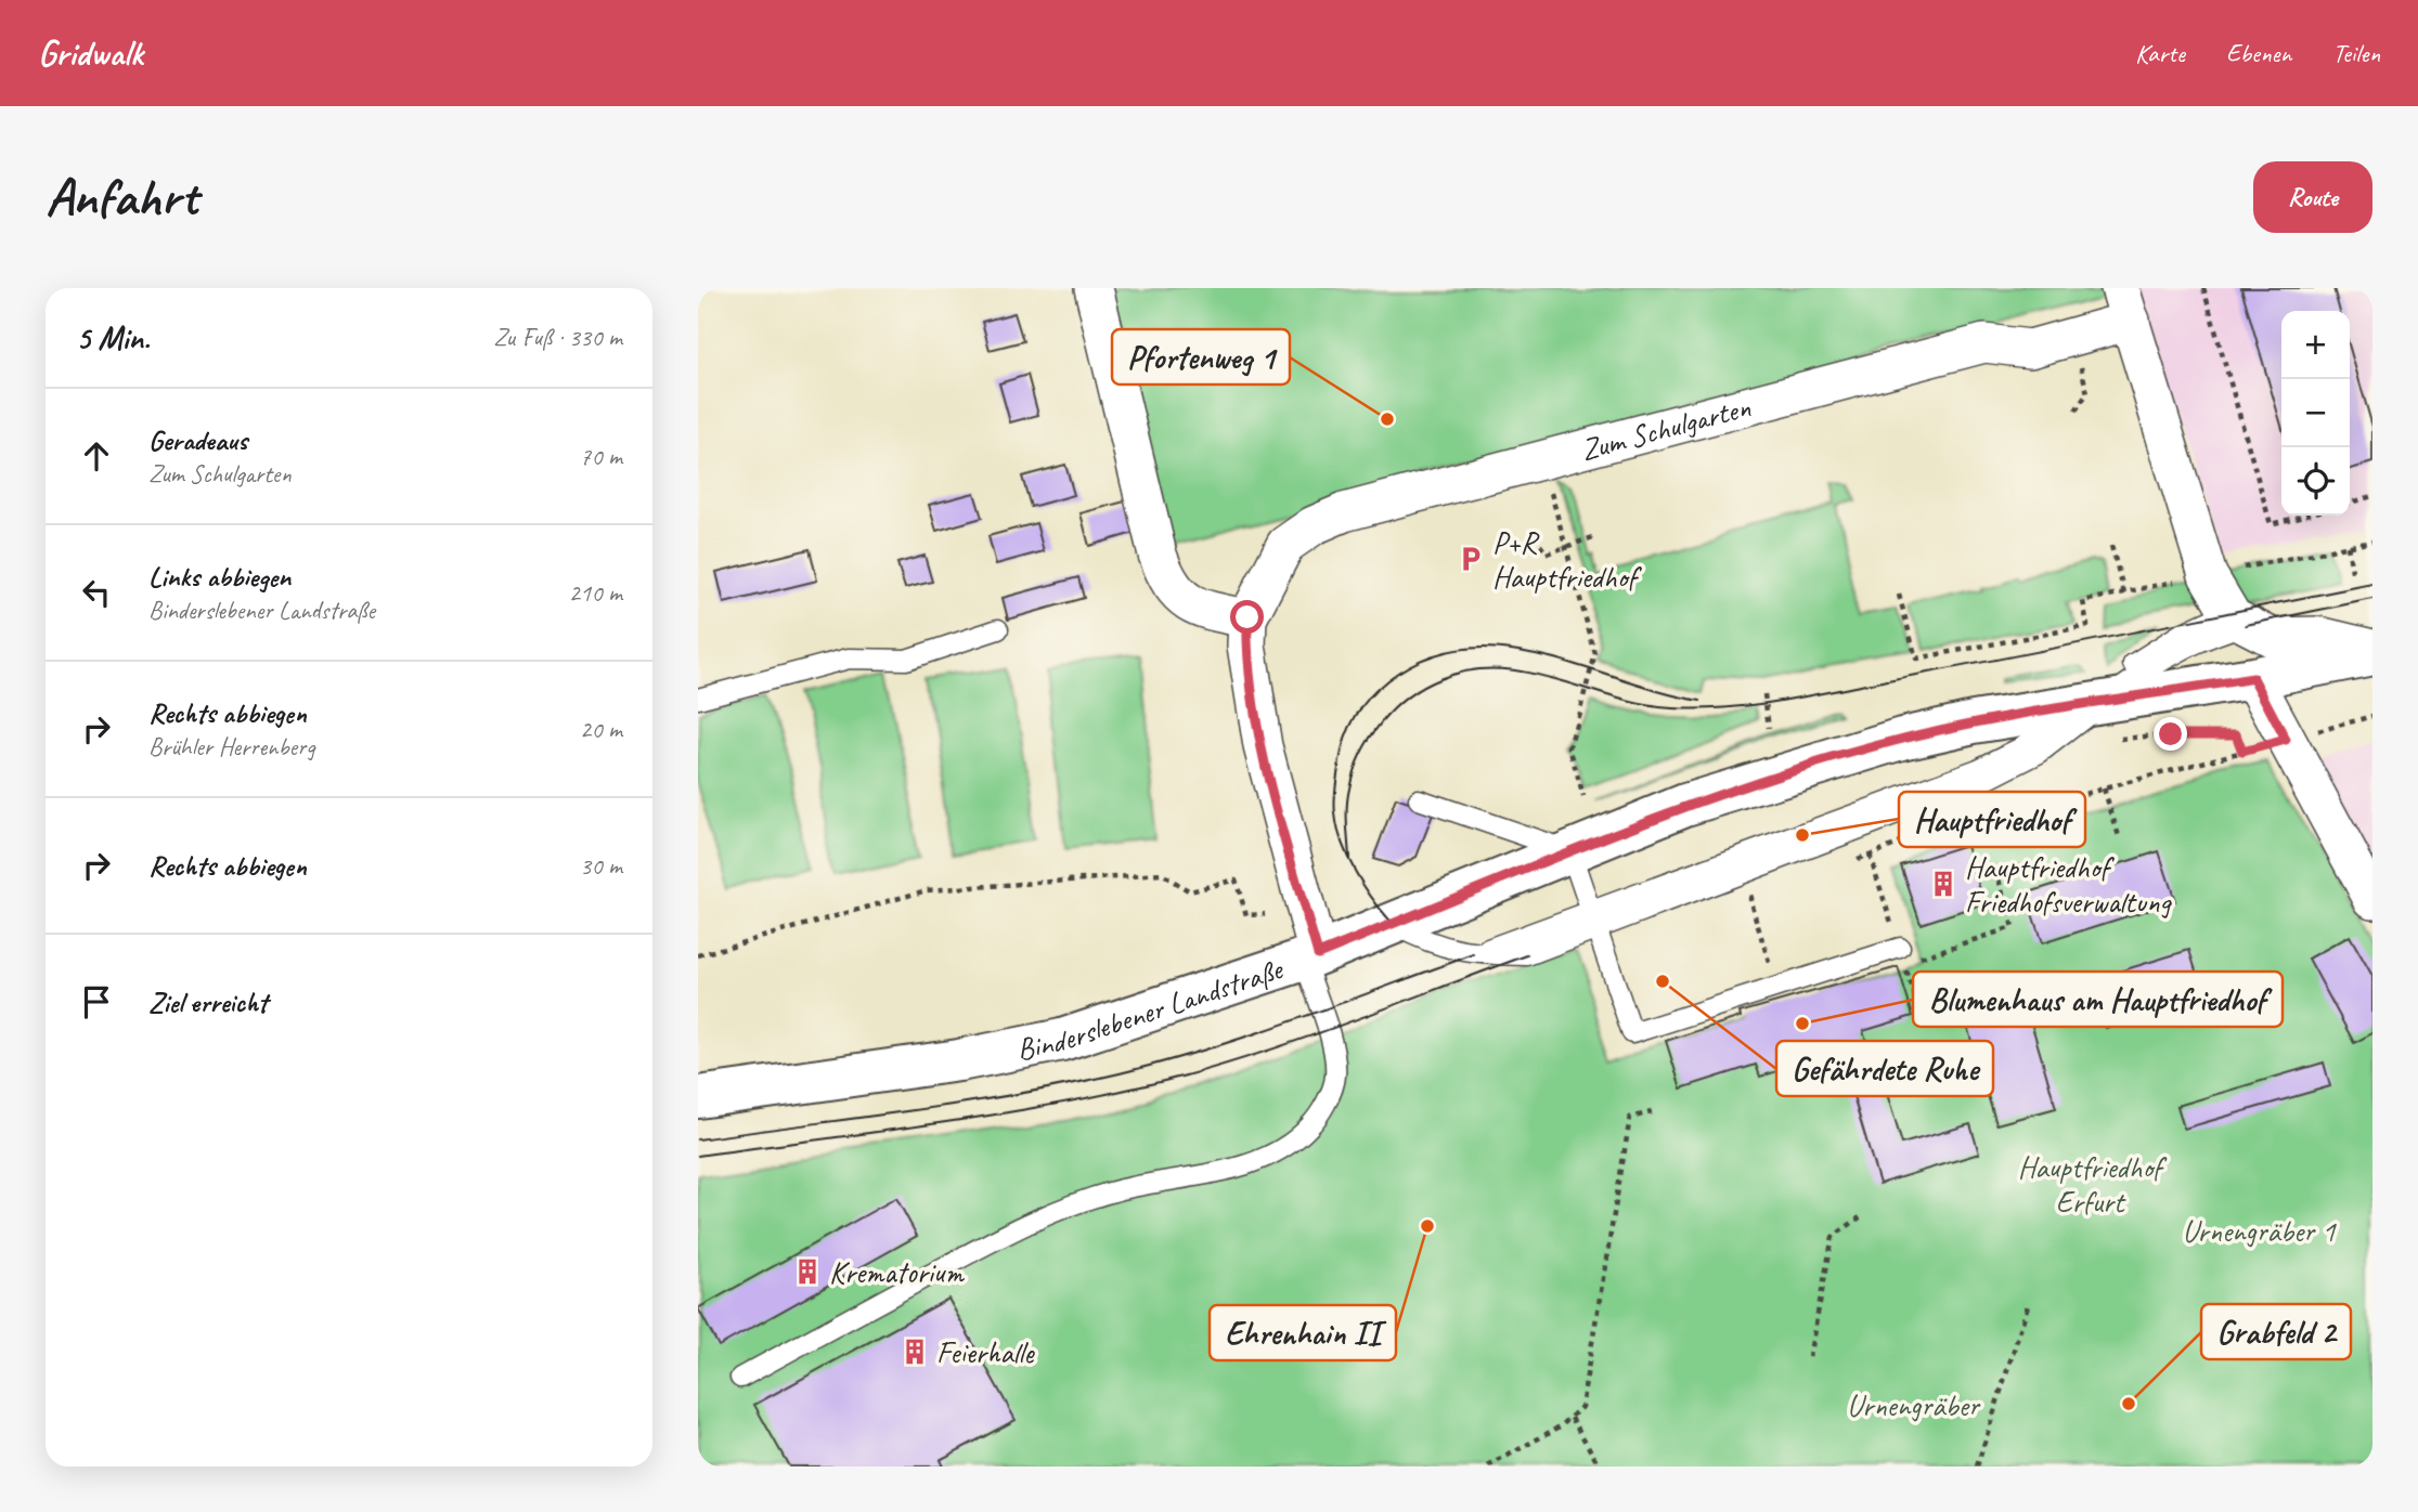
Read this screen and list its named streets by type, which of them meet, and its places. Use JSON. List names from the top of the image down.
{
  "streets": {
    "main road": ["Binderslebener Landstraße"],
    "street": ["Zum Schulgarten"]
  },
  "crossings": [
    ["Zum Schulgarten", "Binderslebener Landstraße"]
  ],
  "parks": ["Hauptfriedhof Erfurt", "Urnengräber 1", "Urnengräber"],
  "places": {
    "other": [
      "Pfortenweg 1",
      "Hauptfriedhof",
      "Gefährdete Ruhe",
      "Blumenhaus am Hauptfriedhof",
      "Ehrenhain II",
      "Grabfeld 2"
    ],
    "parking": ["P+R Hauptfriedhof"],
    "building": ["Hauptfriedhof Friedhofsverwaltung", "Krematorium", "Feierhalle"]
  },
  "page": {
    "header": "Gridwalk",
    "nav": ["Karte", "Ebenen", "Teilen"],
    "buttons": "Route",
    "title": "Anfahrt",
    "heading": ["5 Min.", "Zu Fuß · 330 m"],
    "map_buttons": ["+", "−"],
    "list": [
      ["Geradeaus", "Zum Schulgarten", "70 m"],
      ["Links abbiegen", "Binderslebener Landstraße", "210 m"],
      ["Rechts abbiegen", "Brühler Herrenberg", "20 m"],
      ["Rechts abbiegen", "30 m"],
      "Ziel erreicht"
    ]
  }
}
